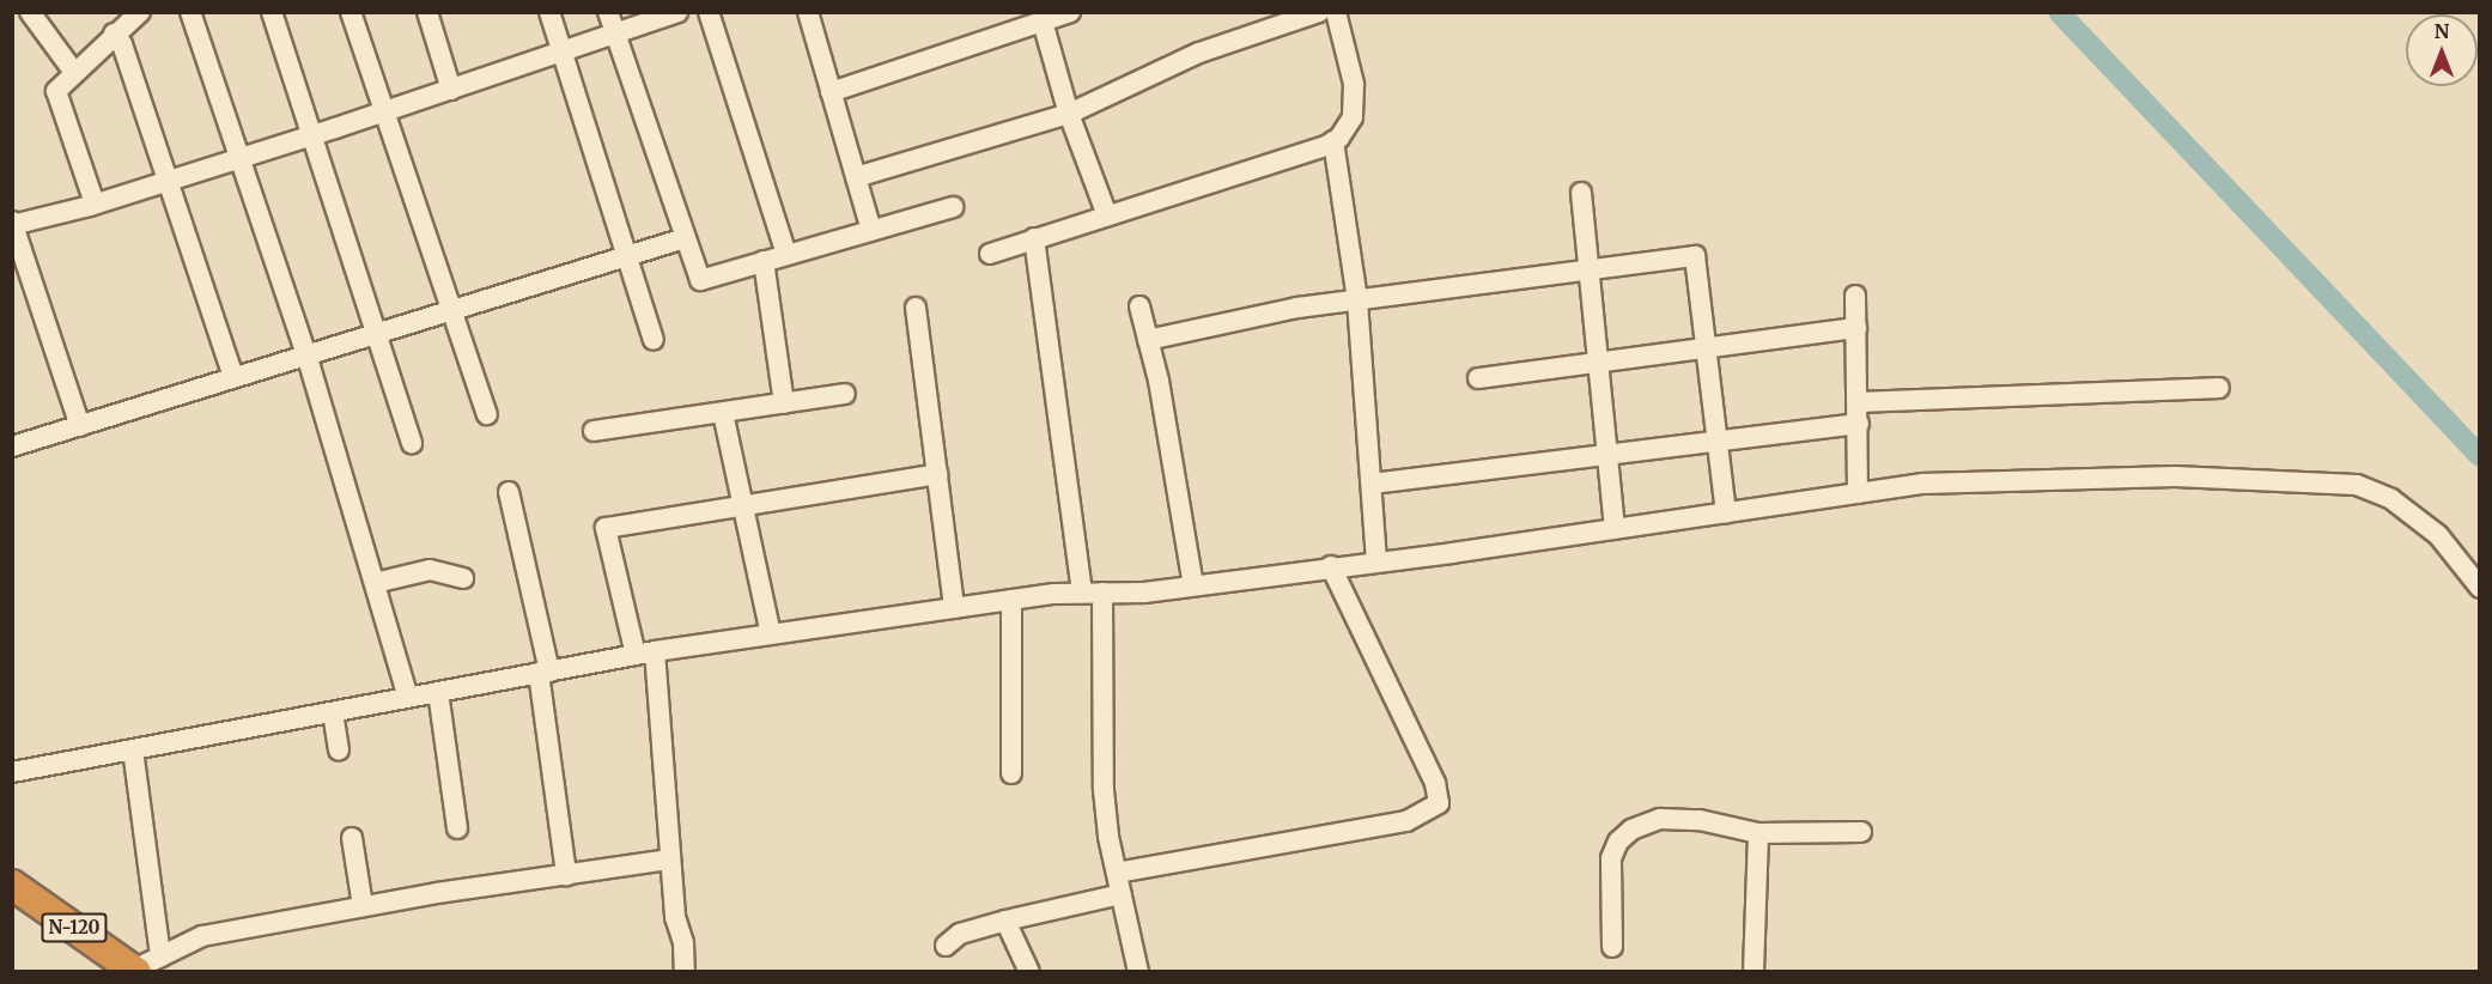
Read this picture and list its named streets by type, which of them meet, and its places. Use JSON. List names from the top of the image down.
{
  "streets": {
    "highway": ["N-120"]
  },
  "north": "top"
}
